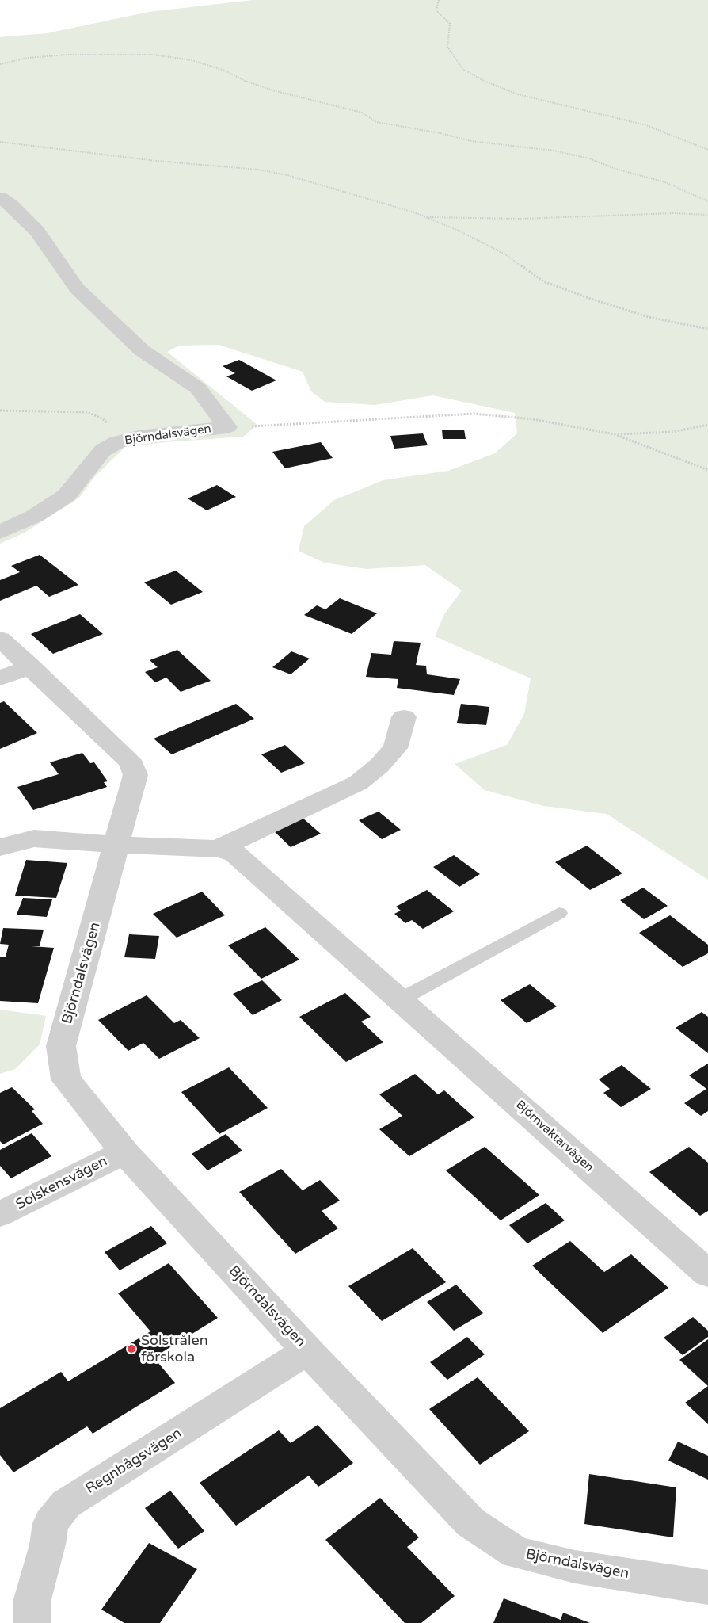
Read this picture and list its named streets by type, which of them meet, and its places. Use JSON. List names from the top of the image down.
{
  "streets": {
    "street": [
      "Björndalsvägen",
      "Björnvaktarvägen",
      "Solskensvägen",
      "Regnbågsvägen"
    ]
  },
  "crossings": [
    ["Björndalsvägen", "Björnvaktarvägen"],
    ["Björndalsvägen", "Solskensvägen"],
    ["Björndalsvägen", "Regnbågsvägen"]
  ],
  "places": ["Solstrålen förskola"]
}
